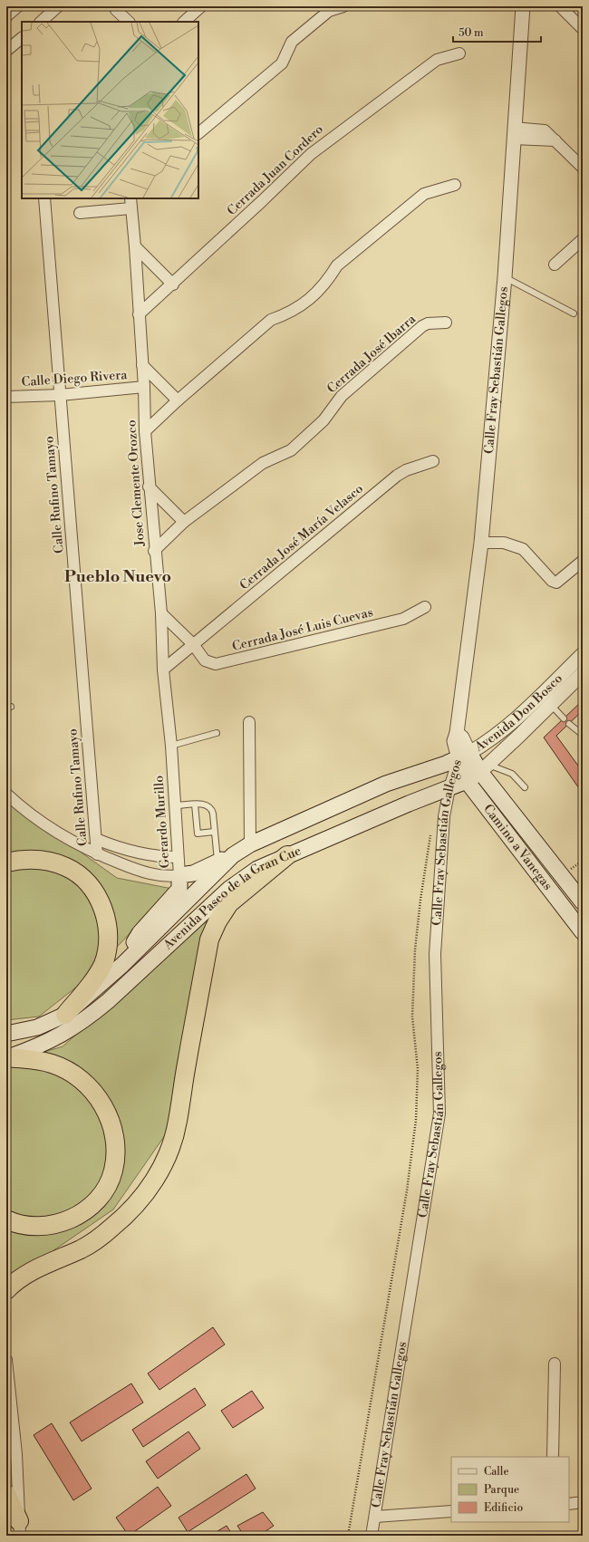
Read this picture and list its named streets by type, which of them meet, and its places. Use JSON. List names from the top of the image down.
{
  "streets": {
    "main road": ["Camino a Vanegas", "Avenida Paseo de la Gran Cue"],
    "street": [
      "Cerrada Juan Cordero",
      "Cerrada José Ibarra",
      "Calle Fray Sebastián Gallegos",
      "Calle Diego Rivera",
      "Jose Clemente Orozco",
      "Calle Rufino Tamayo",
      "Cerrada José María Velasco",
      "Cerrada José Luis Cuevas",
      "Avenida Don Bosco",
      "Gerardo Murillo"
    ]
  },
  "crossings": [
    ["Cerrada Juan Cordero", "Jose Clemente Orozco"],
    ["Cerrada José Ibarra", "Jose Clemente Orozco"],
    ["Calle Fray Sebastián Gallegos", "Avenida Don Bosco"],
    ["Calle Fray Sebastián Gallegos", "Camino a Vanegas"],
    ["Calle Fray Sebastián Gallegos", "Avenida Paseo de la Gran Cue"],
    ["Calle Diego Rivera", "Jose Clemente Orozco"],
    ["Calle Diego Rivera", "Calle Rufino Tamayo"],
    ["Jose Clemente Orozco", "Cerrada José María Velasco"],
    ["Jose Clemente Orozco", "Gerardo Murillo"],
    ["Cerrada José María Velasco", "Cerrada José Luis Cuevas"],
    ["Avenida Don Bosco", "Camino a Vanegas"],
    ["Avenida Don Bosco", "Avenida Paseo de la Gran Cue"],
    ["Camino a Vanegas", "Avenida Paseo de la Gran Cue"]
  ],
  "districts": ["Pueblo Nuevo"],
  "legend": ["Calle", "Parque", "Edificio"],
  "scale_bar": "50 m"
}
